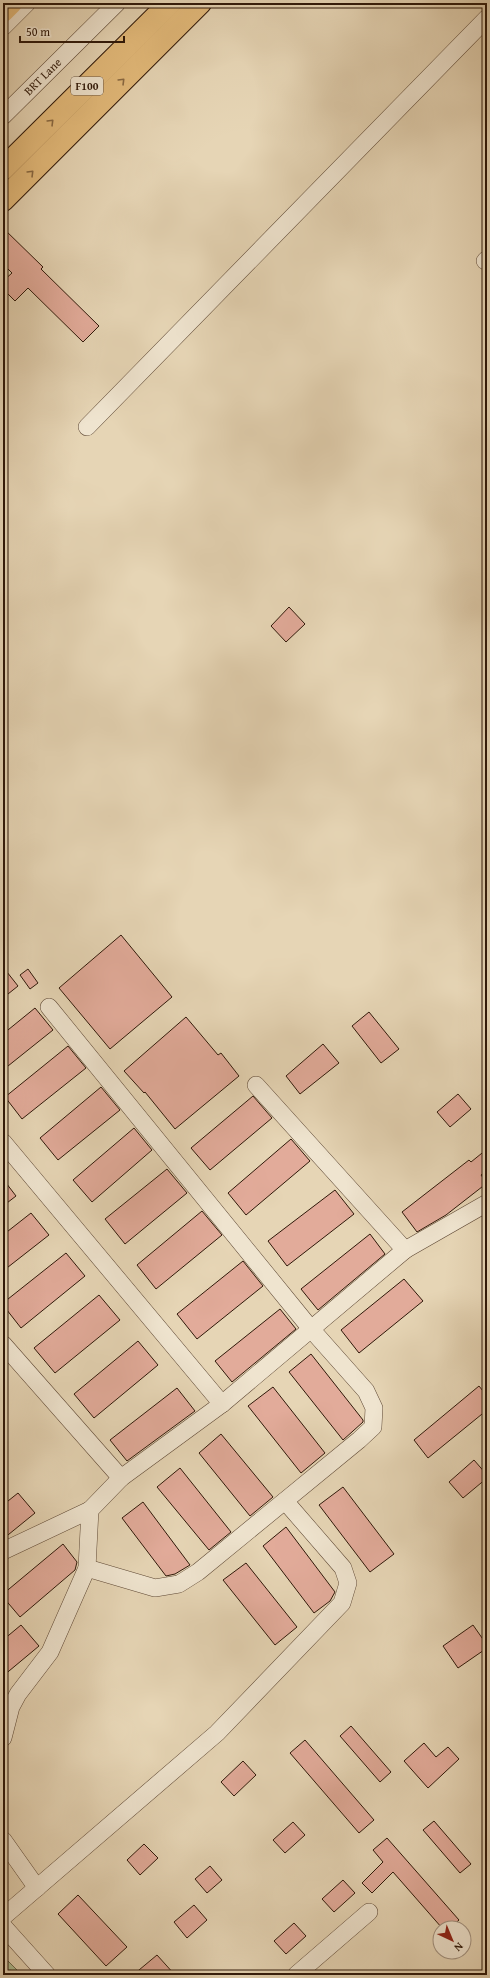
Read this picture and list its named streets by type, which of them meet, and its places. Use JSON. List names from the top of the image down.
{
  "streets": {
    "main road": ["F100"],
    "street": ["BRT Lane"]
  },
  "scale_bar": "50 m",
  "north": "bottom right"
}
